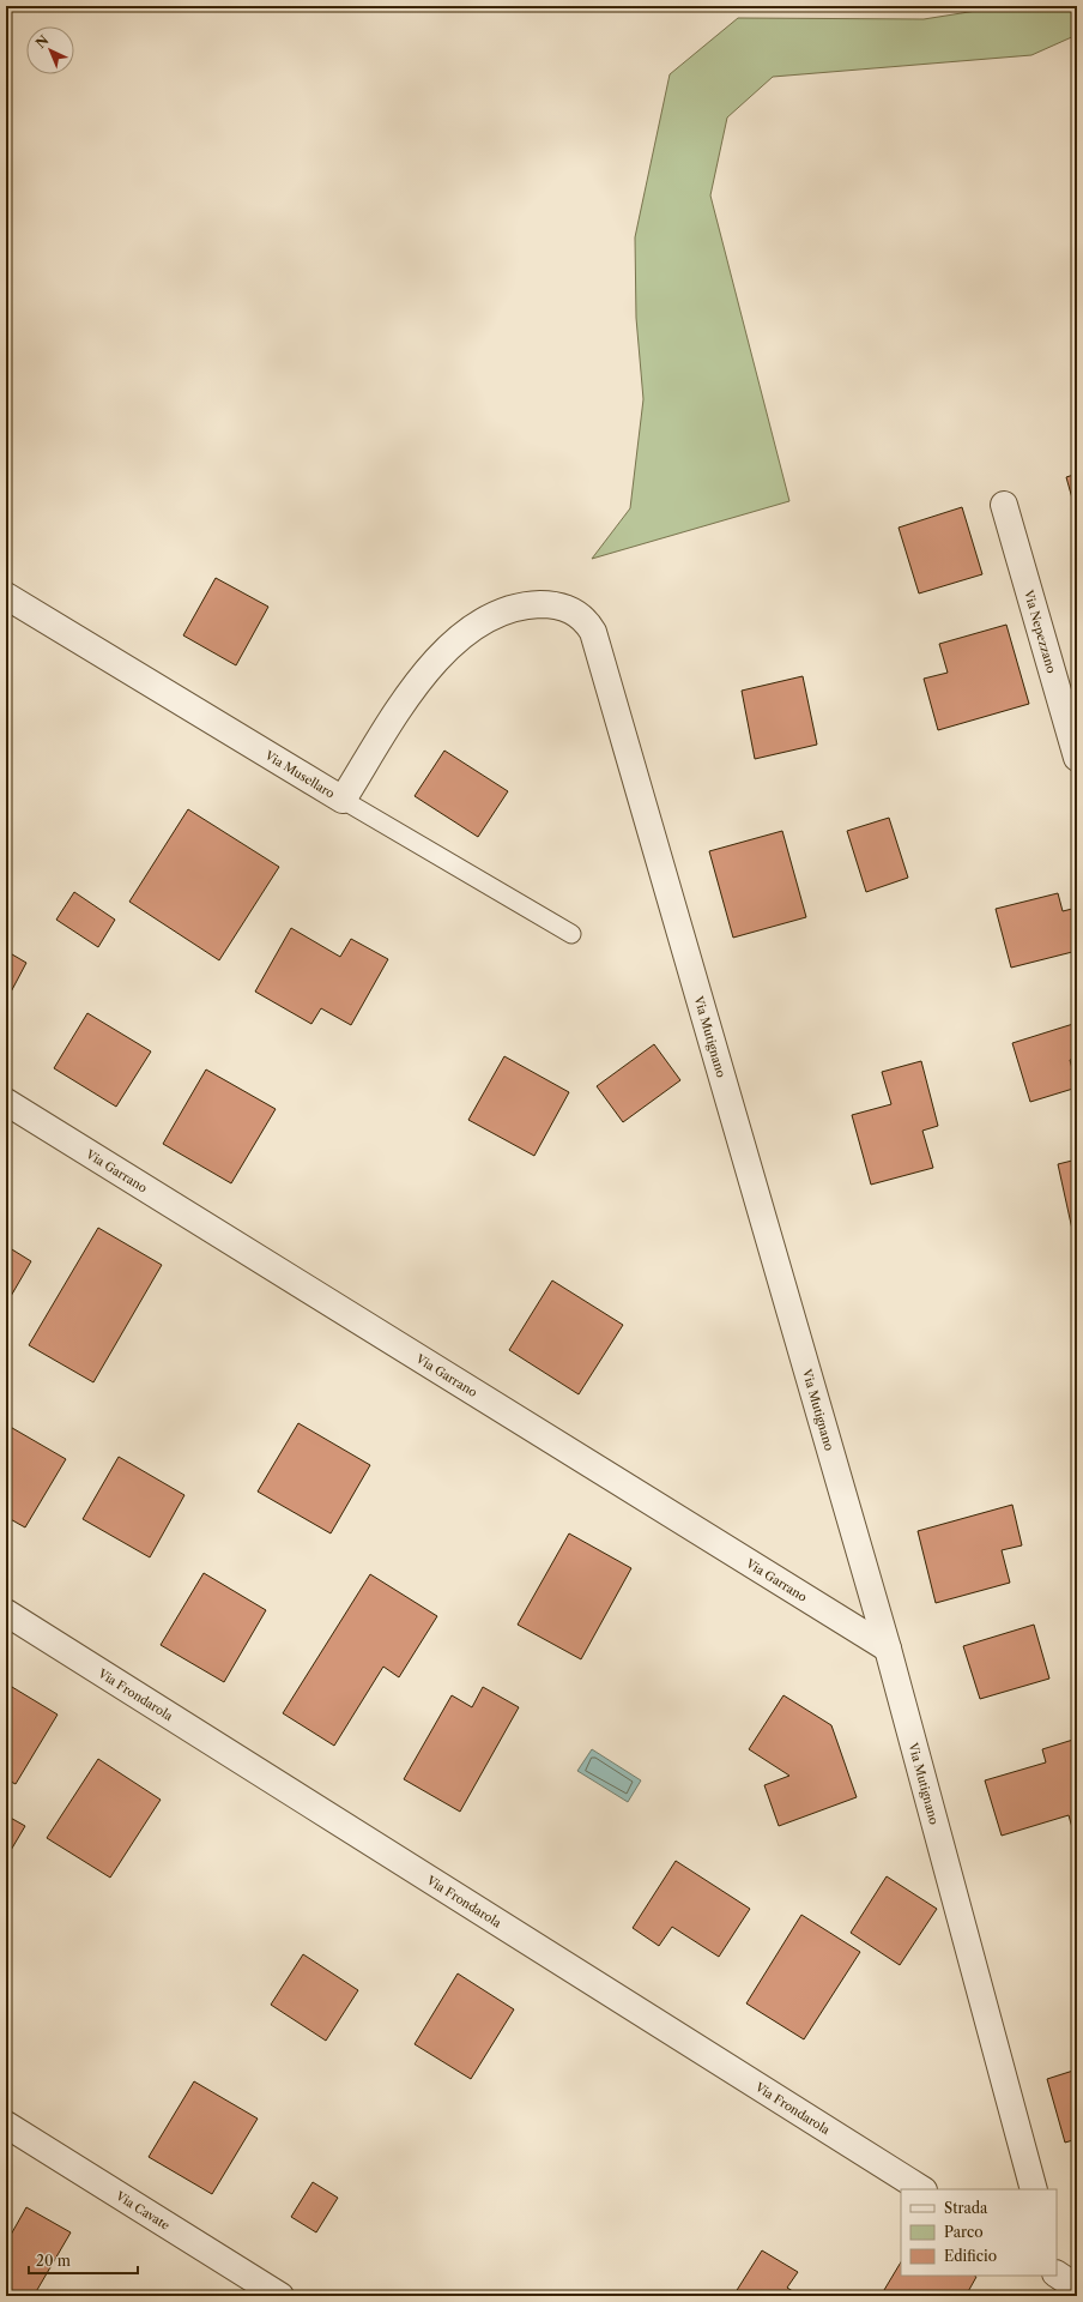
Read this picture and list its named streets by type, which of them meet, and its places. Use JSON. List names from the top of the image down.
{
  "streets": {
    "street": [
      "Via Nepezzano",
      "Via Musellaro",
      "Via Mutignano",
      "Via Garrano",
      "Via Frondarola",
      "Via Cavate"
    ]
  },
  "crossings": [
    ["Via Musellaro", "Via Mutignano"],
    ["Via Mutignano", "Via Garrano"]
  ],
  "legend": ["Strada", "Parco", "Edificio"],
  "scale_bar": "20 m",
  "north": "top left"
}
